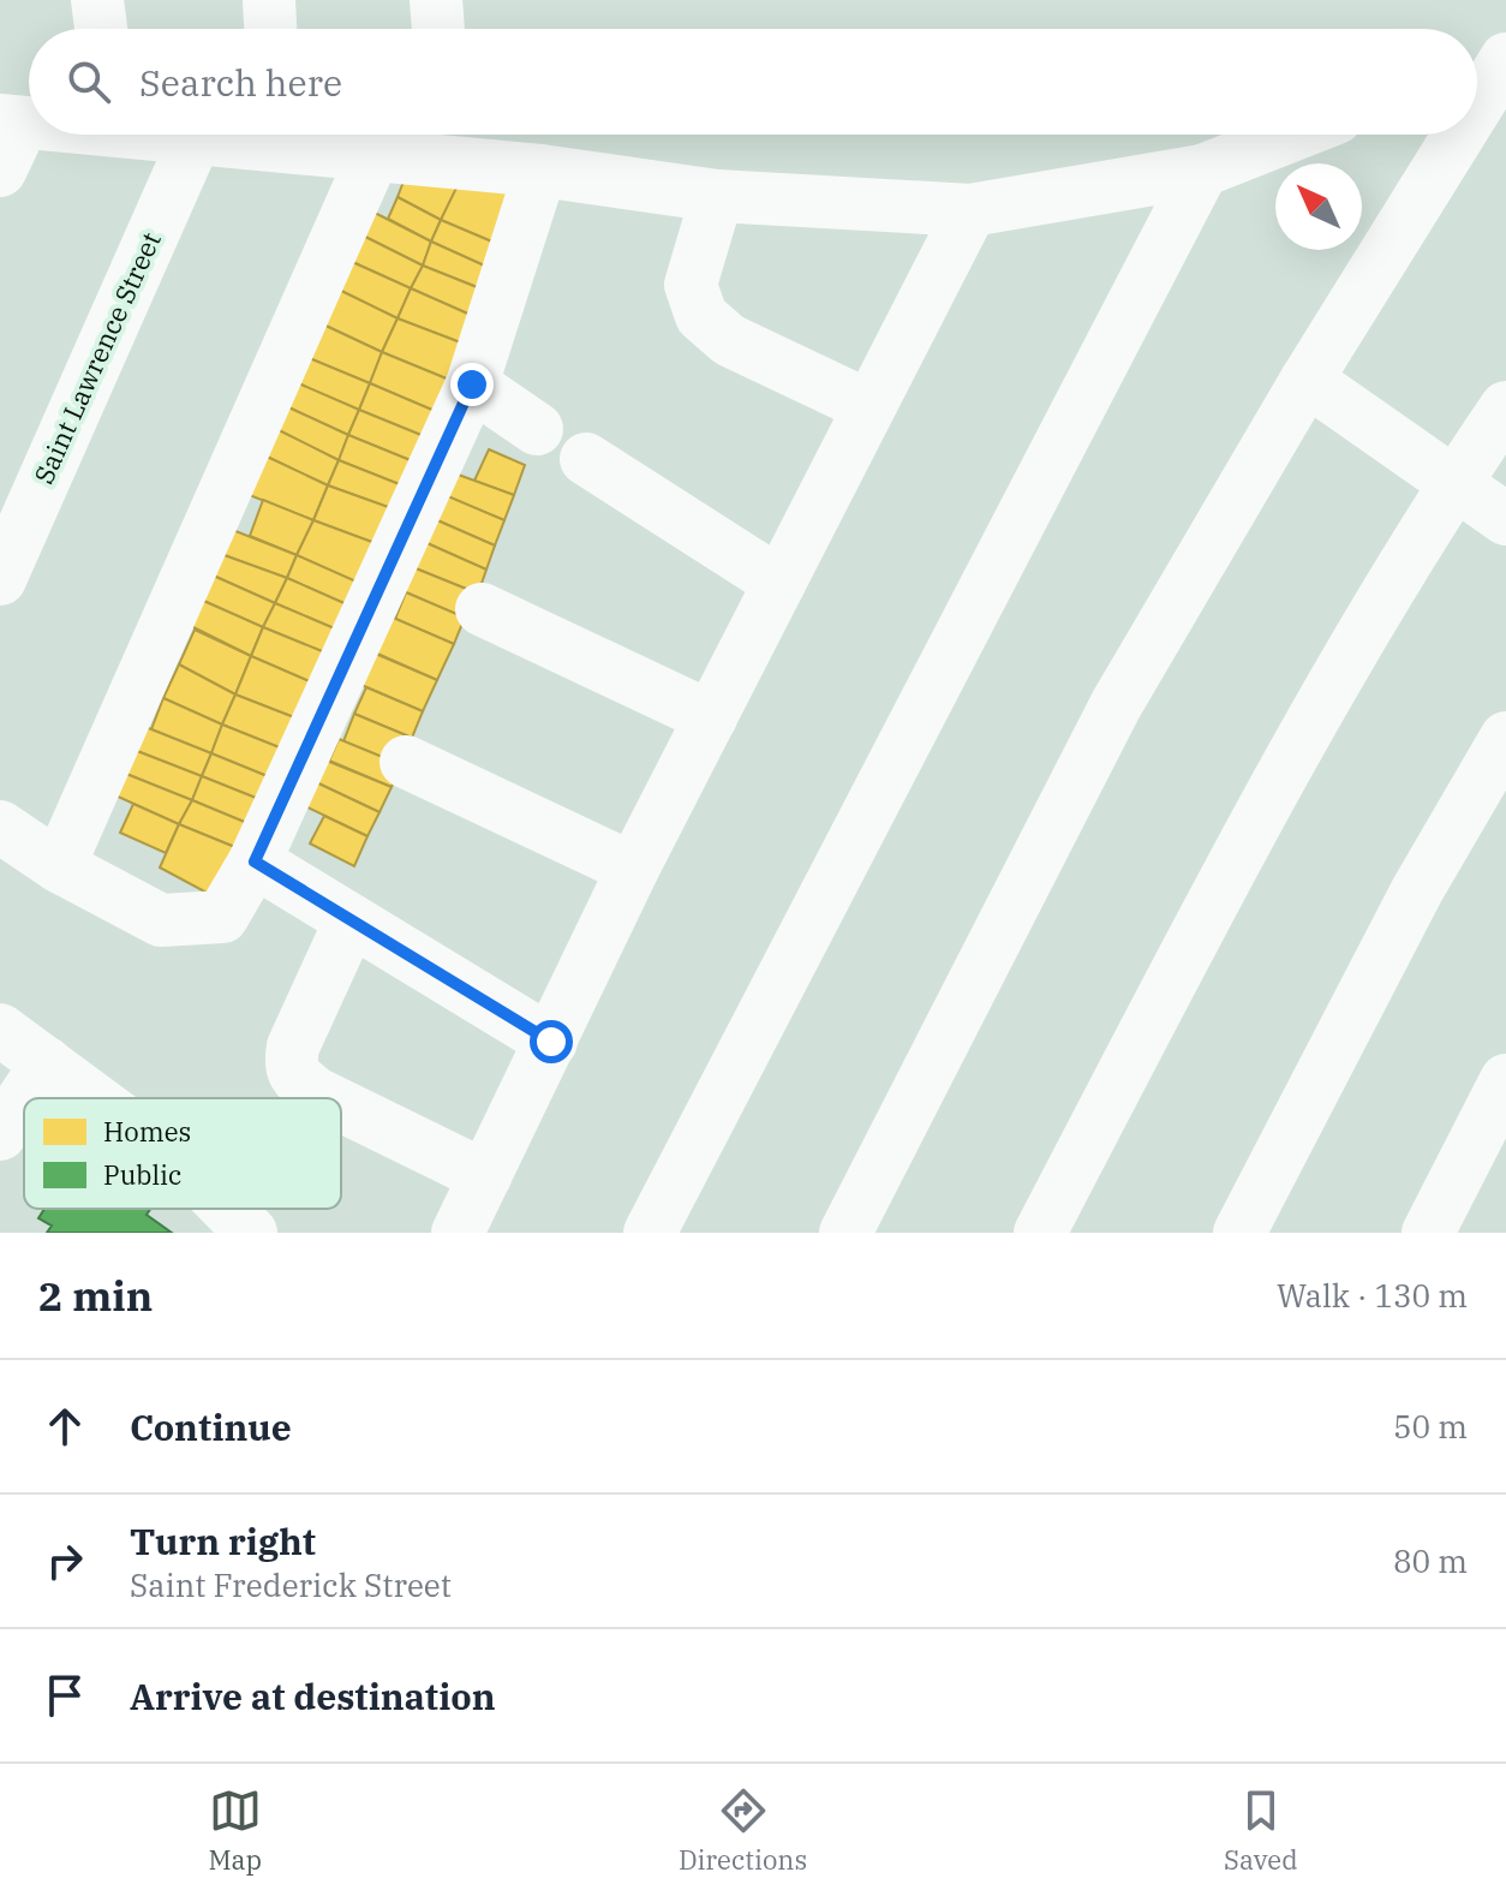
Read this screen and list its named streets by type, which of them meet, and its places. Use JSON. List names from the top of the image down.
{
  "streets": {
    "street": ["Saint Lawrence Street"]
  },
  "legend": ["Homes", "Public"],
  "north": "top left",
  "page": {
    "search": "Search here",
    "heading": ["2 min", "Walk · 130 m"],
    "list": [
      ["Continue", "50 m"],
      ["Turn right", "Saint Frederick Street", "80 m"],
      "Arrive at destination"
    ],
    "nav": ["Map", "Directions", "Saved"]
  }
}
